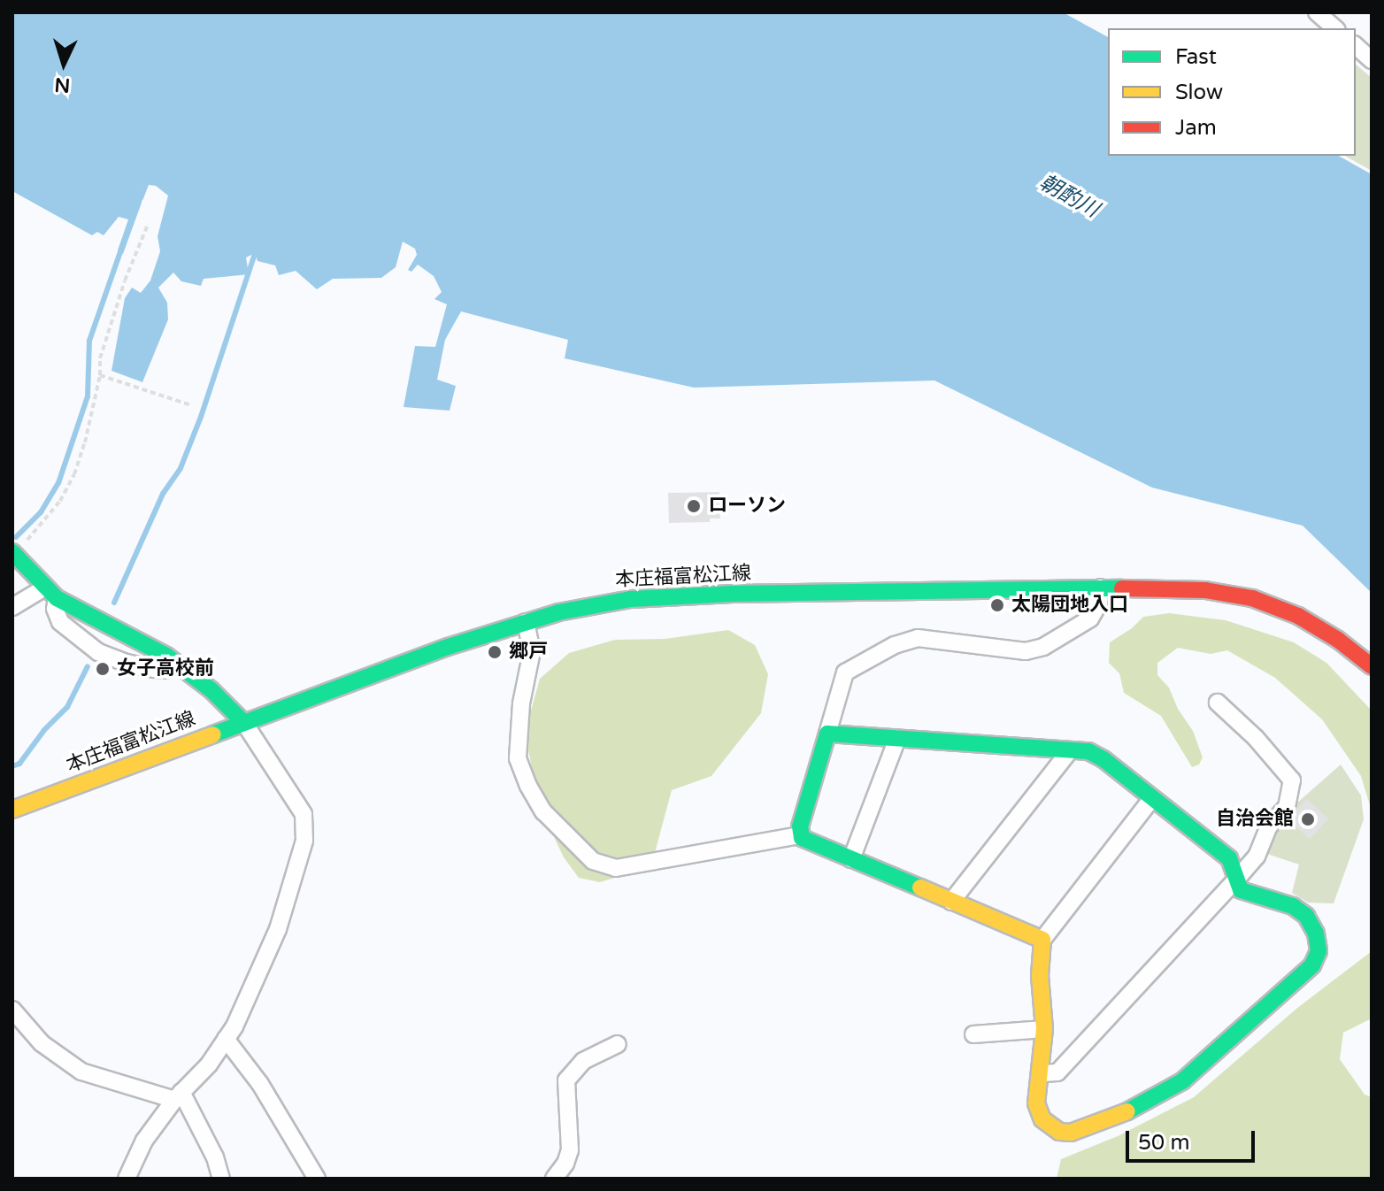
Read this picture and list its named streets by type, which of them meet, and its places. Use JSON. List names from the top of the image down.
{
  "streets": {
    "street": ["本庄福富松江線"]
  },
  "water": ["朝酌川"],
  "places": [
    "ローソン",
    "太陽団地入口",
    "郷戸",
    "女子高校前",
    "自治会館"
  ],
  "legend": ["Fast", "Slow", "Jam"],
  "scale_bar": "50 m",
  "north": "bottom"
}
